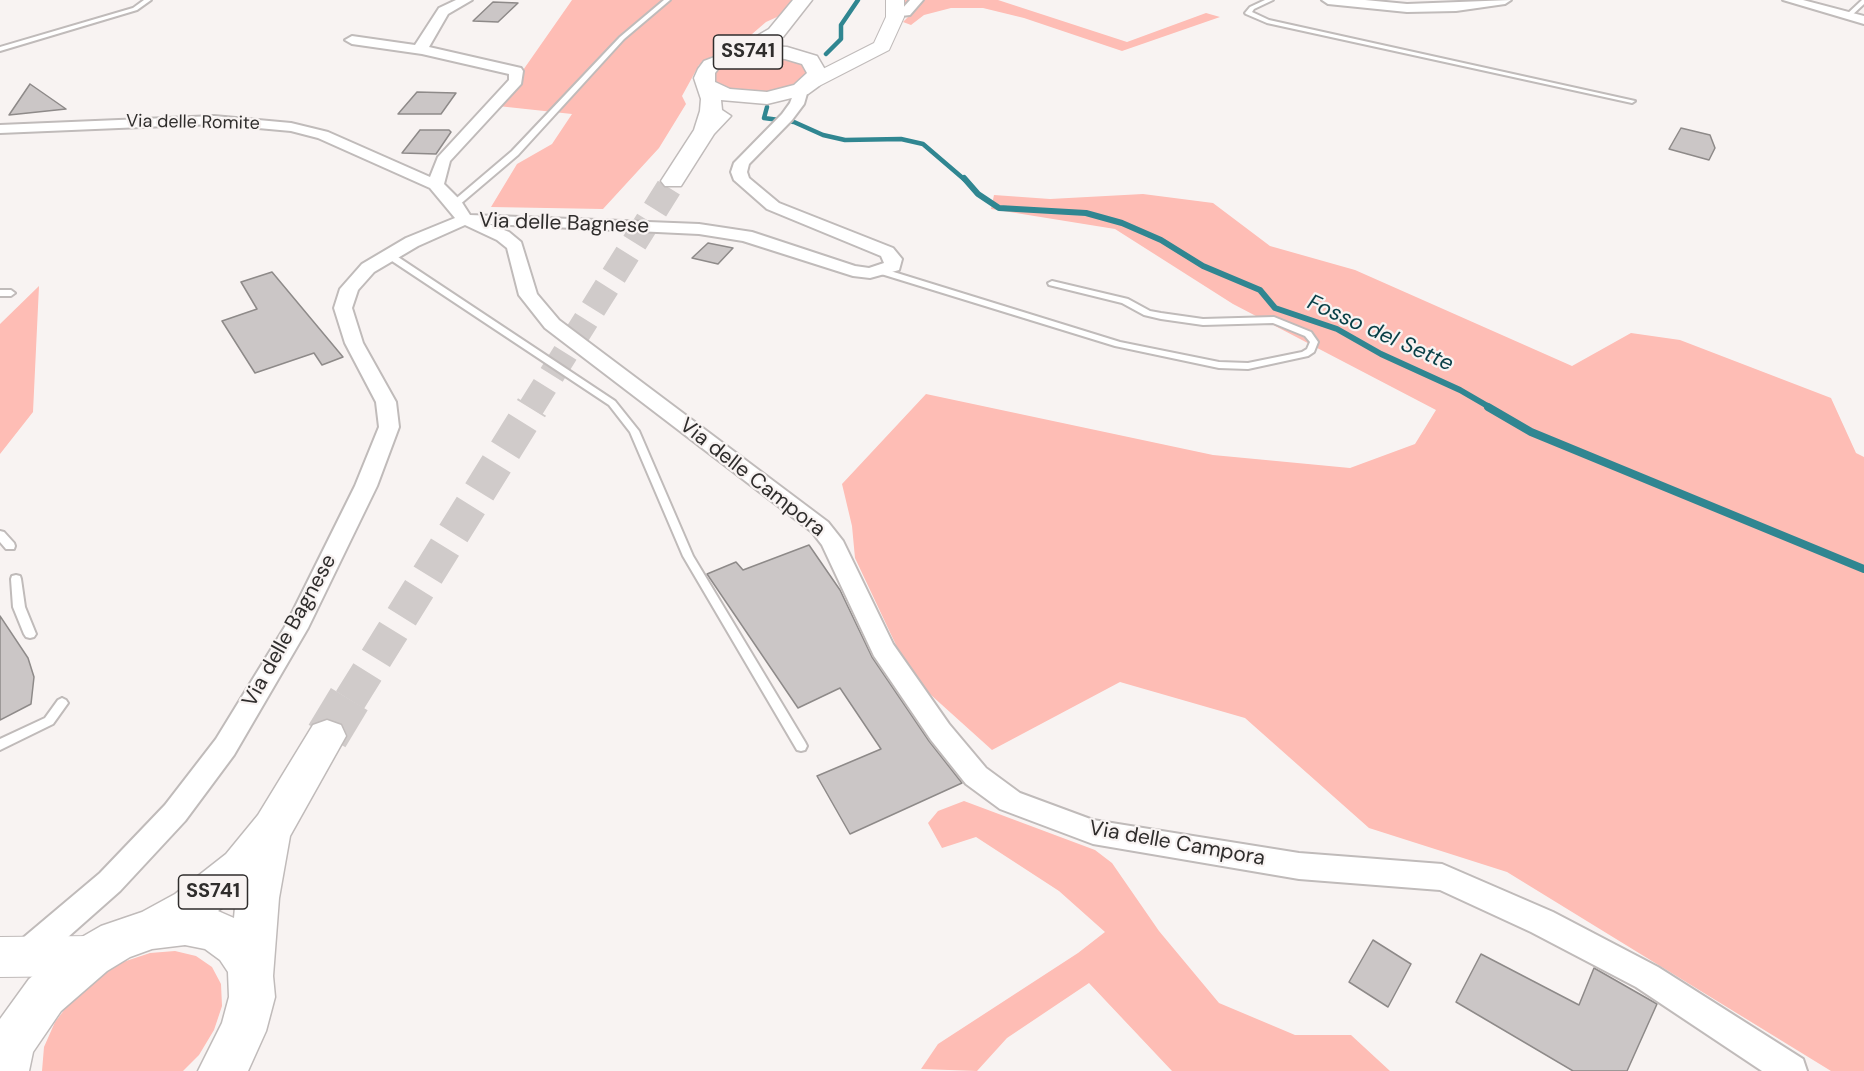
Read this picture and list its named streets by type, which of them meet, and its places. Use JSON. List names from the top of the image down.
{
  "streets": {
    "main road": ["SS741"],
    "street": ["Via delle Romite", "Via delle Bagnese", "Via delle Campora"]
  },
  "crossings": [
    ["Via delle Romite", "Via delle Bagnese"],
    ["Via delle Romite", "Via delle Campora"],
    ["Via delle Bagnese", "Via delle Campora"]
  ],
  "water": ["Fosso del Sette"]
}
